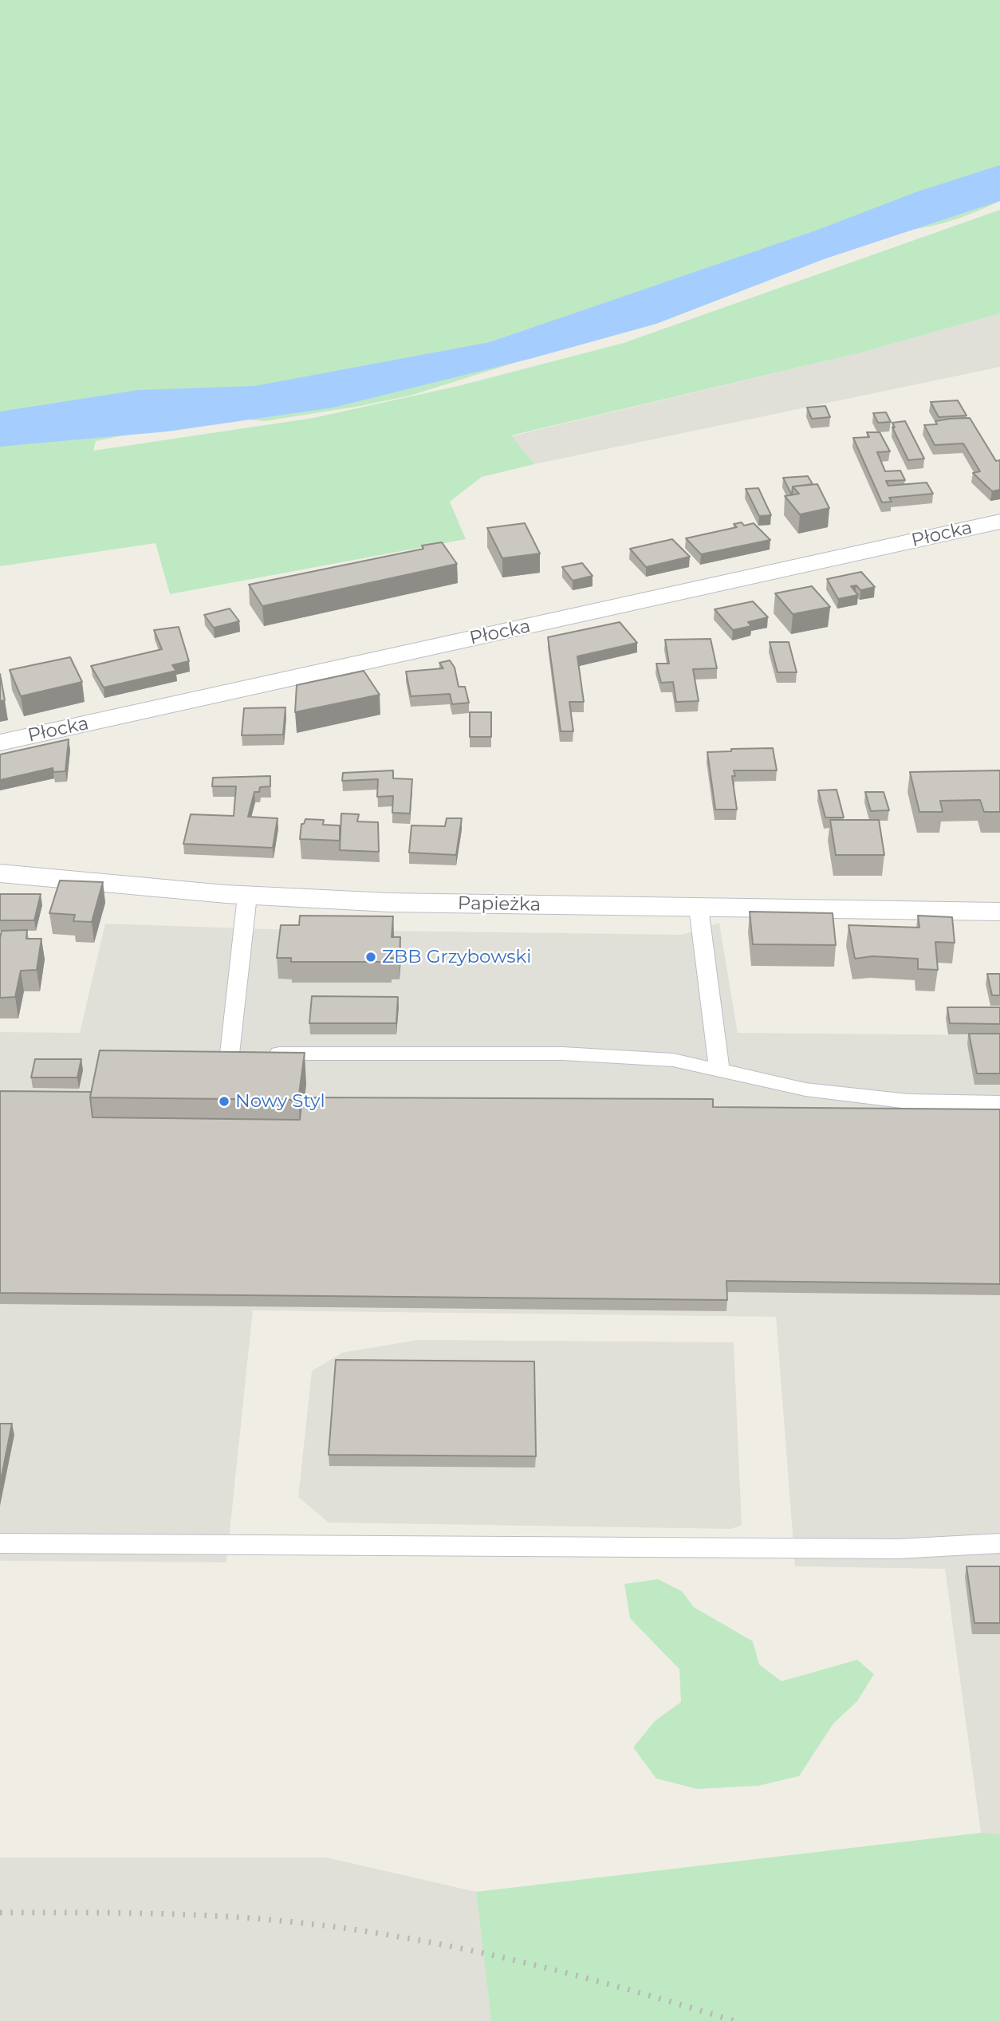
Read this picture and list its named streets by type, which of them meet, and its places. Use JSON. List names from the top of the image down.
{
  "streets": {
    "street": ["Płocka", "Papieżka"]
  },
  "places": ["ZBB Grzybowski", "Nowy Styl"]
}
